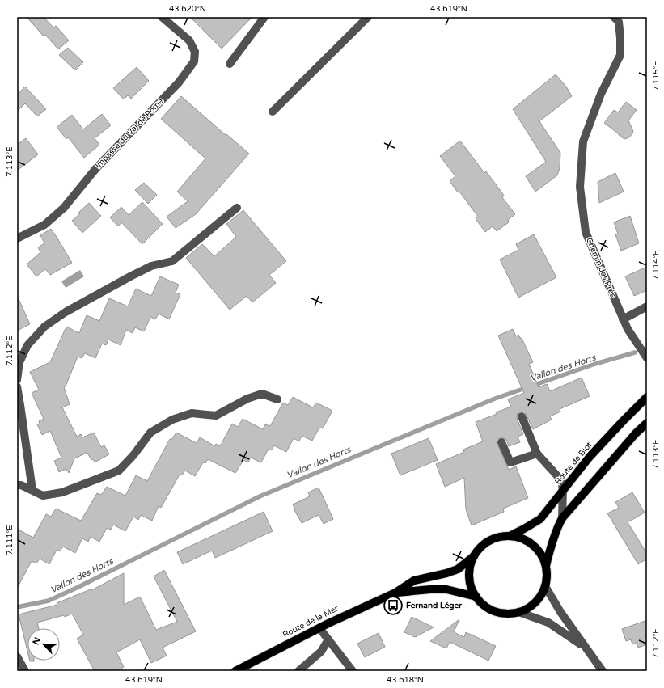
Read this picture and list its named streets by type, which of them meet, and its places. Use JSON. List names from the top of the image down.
{
  "streets": {
    "main road": ["Route de Biot", "Route de la Mer"],
    "street": ["Impasse du Val de Pome", "Chemin des Prés"]
  },
  "water": ["Vallon des Horts"],
  "places": {
    "bus stop": ["Fernand Léger"]
  },
  "north": "top left",
  "coordinates": [
    "43.620°N",
    "43.619°N",
    "7.115°E",
    "7.113°E",
    "7.114°E",
    "7.112°E",
    "7.111°E",
    "43.618°N"
  ]
}
